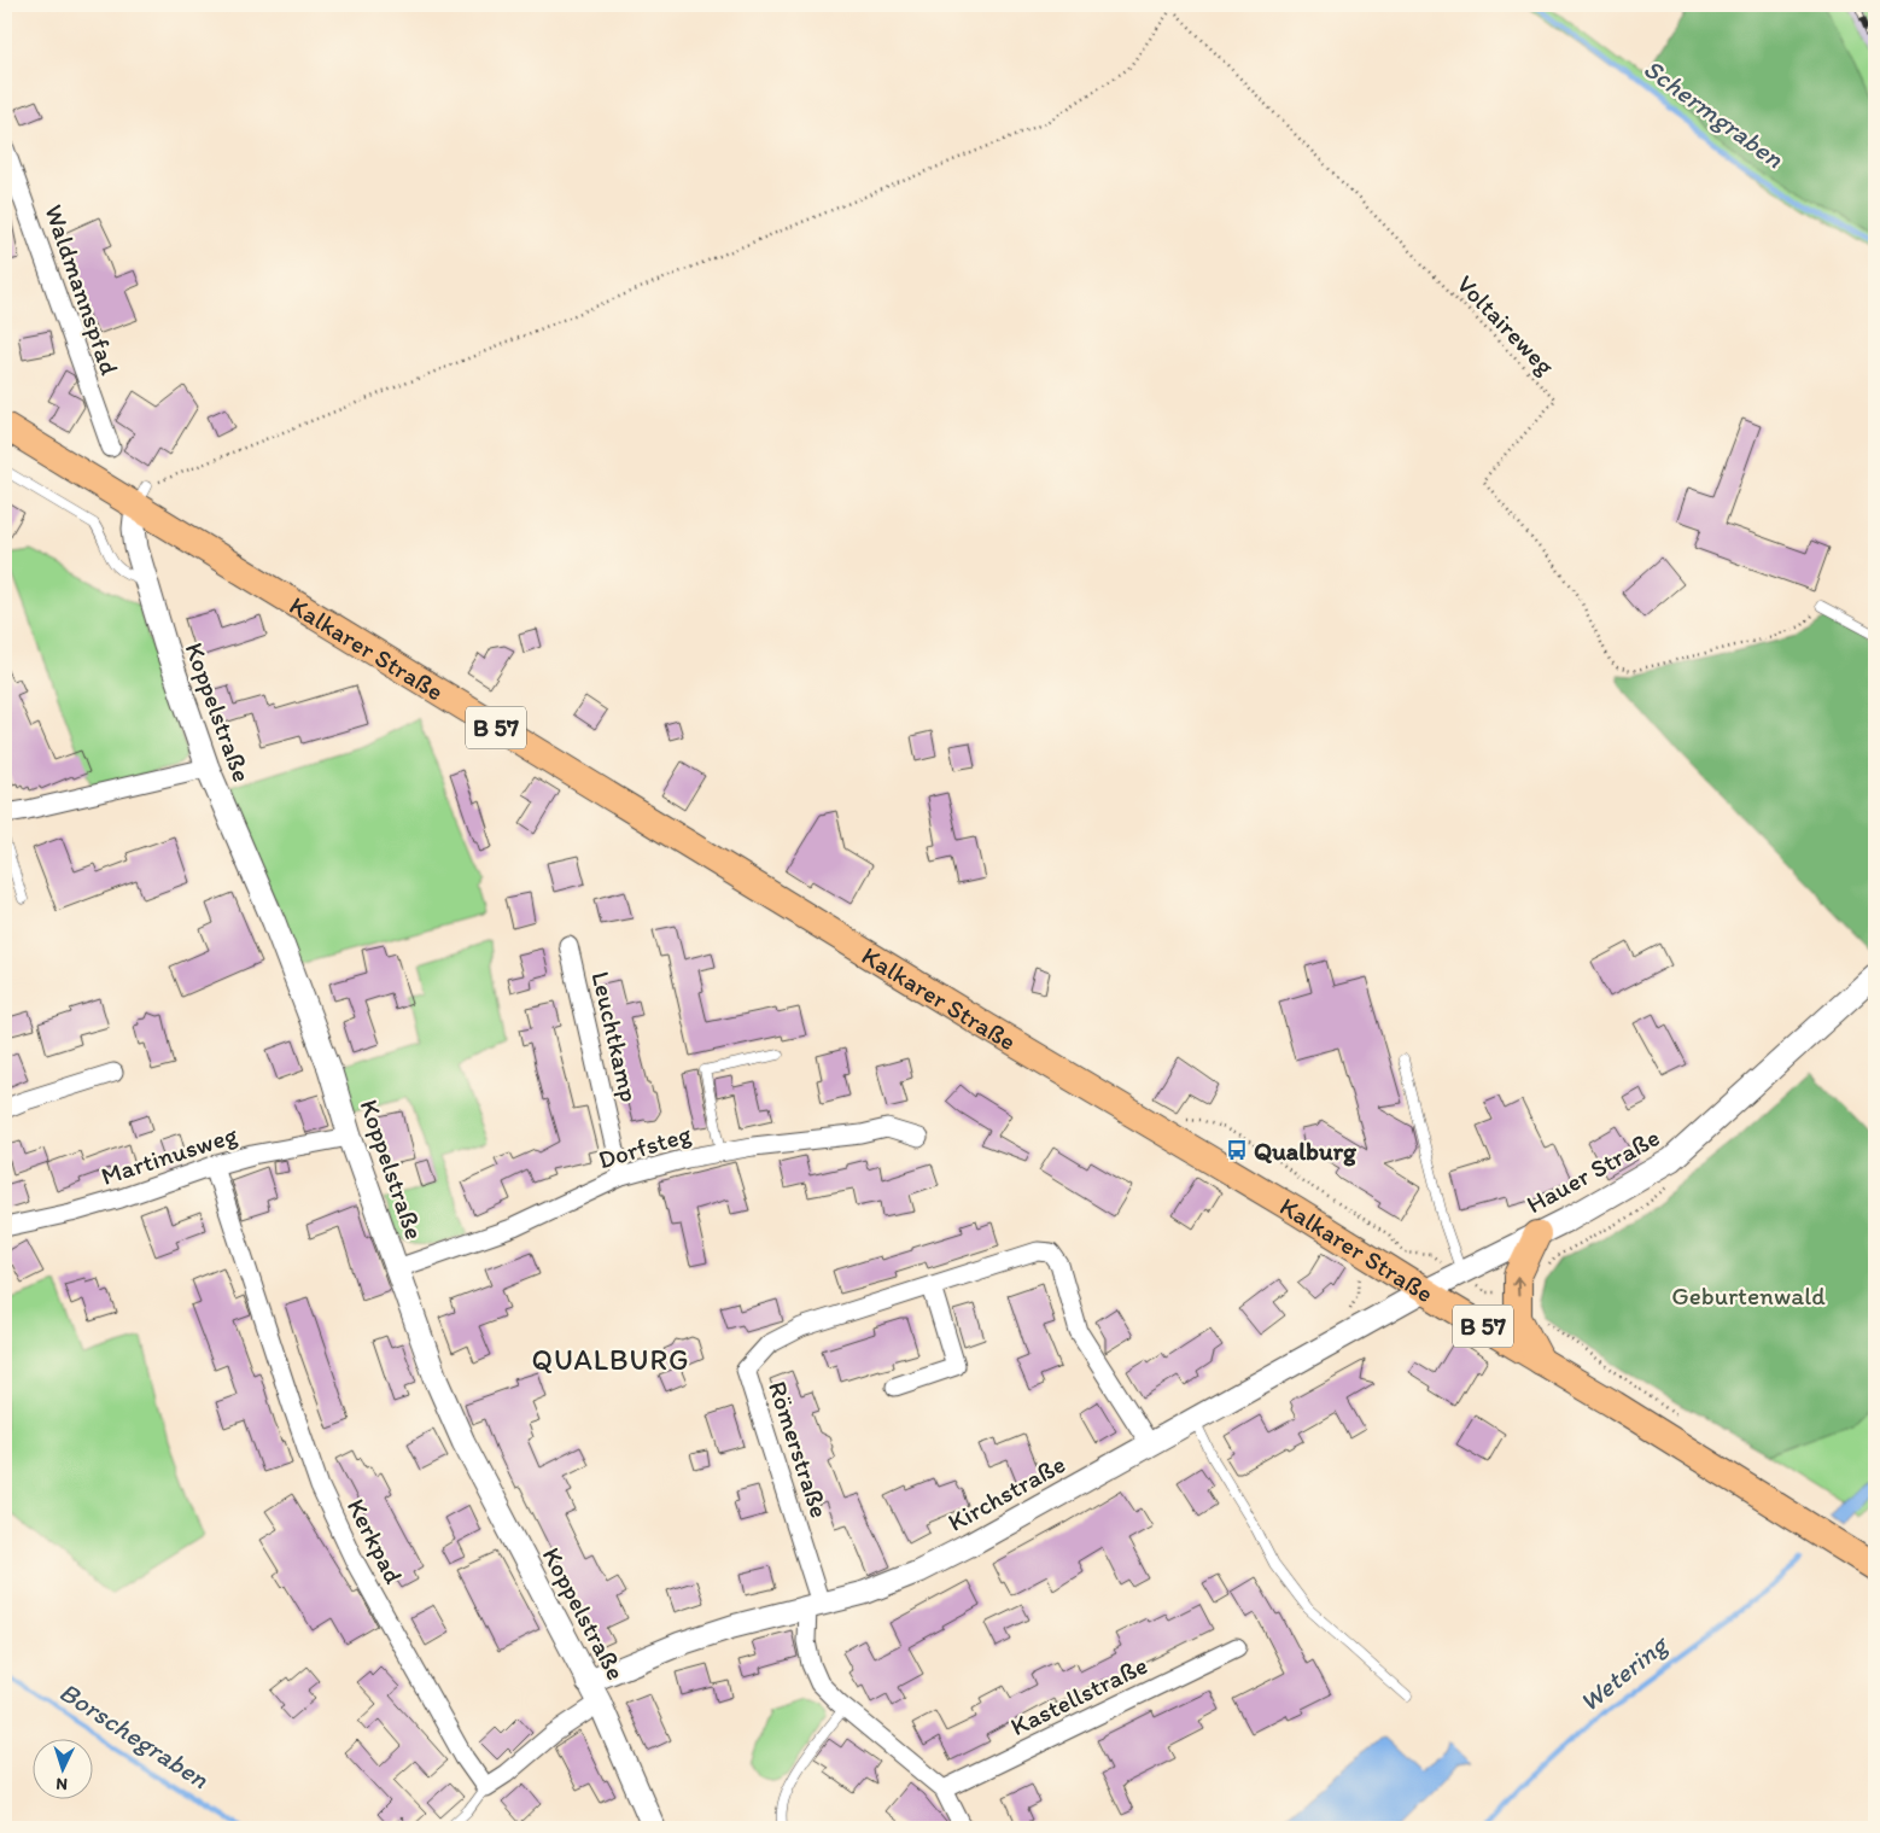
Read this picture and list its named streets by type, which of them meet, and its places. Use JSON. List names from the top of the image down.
{
  "streets": {
    "main road": ["Kalkarer Straße", "B 57"],
    "street": [
      "Waldmannspfad",
      "Koppelstraße",
      "Leuchtkamp",
      "Dorfsteg",
      "Martinusweg",
      "Hauer Straße",
      "Römerstraße",
      "Kirchstraße",
      "Kerkpad",
      "Kastellstraße"
    ],
    "path": ["Voltaireweg"]
  },
  "crossings": [
    ["Kalkarer Straße", "Koppelstraße"],
    ["Kalkarer Straße", "Hauer Straße"],
    ["Kalkarer Straße", "Kirchstraße"],
    ["Koppelstraße", "Dorfsteg"],
    ["Koppelstraße", "Martinusweg"],
    ["Koppelstraße", "Kirchstraße"],
    ["Leuchtkamp", "Dorfsteg"],
    ["Martinusweg", "Kerkpad"],
    ["Hauer Straße", "Kirchstraße"],
    ["Römerstraße", "Kirchstraße"]
  ],
  "districts": ["QUALBURG"],
  "water": ["Schermgraben", "Wetering", "Borschegraben"],
  "parks": ["Geburtenwald"],
  "places": {
    "bus stop": ["Qualburg"]
  },
  "north": "bottom"
}
